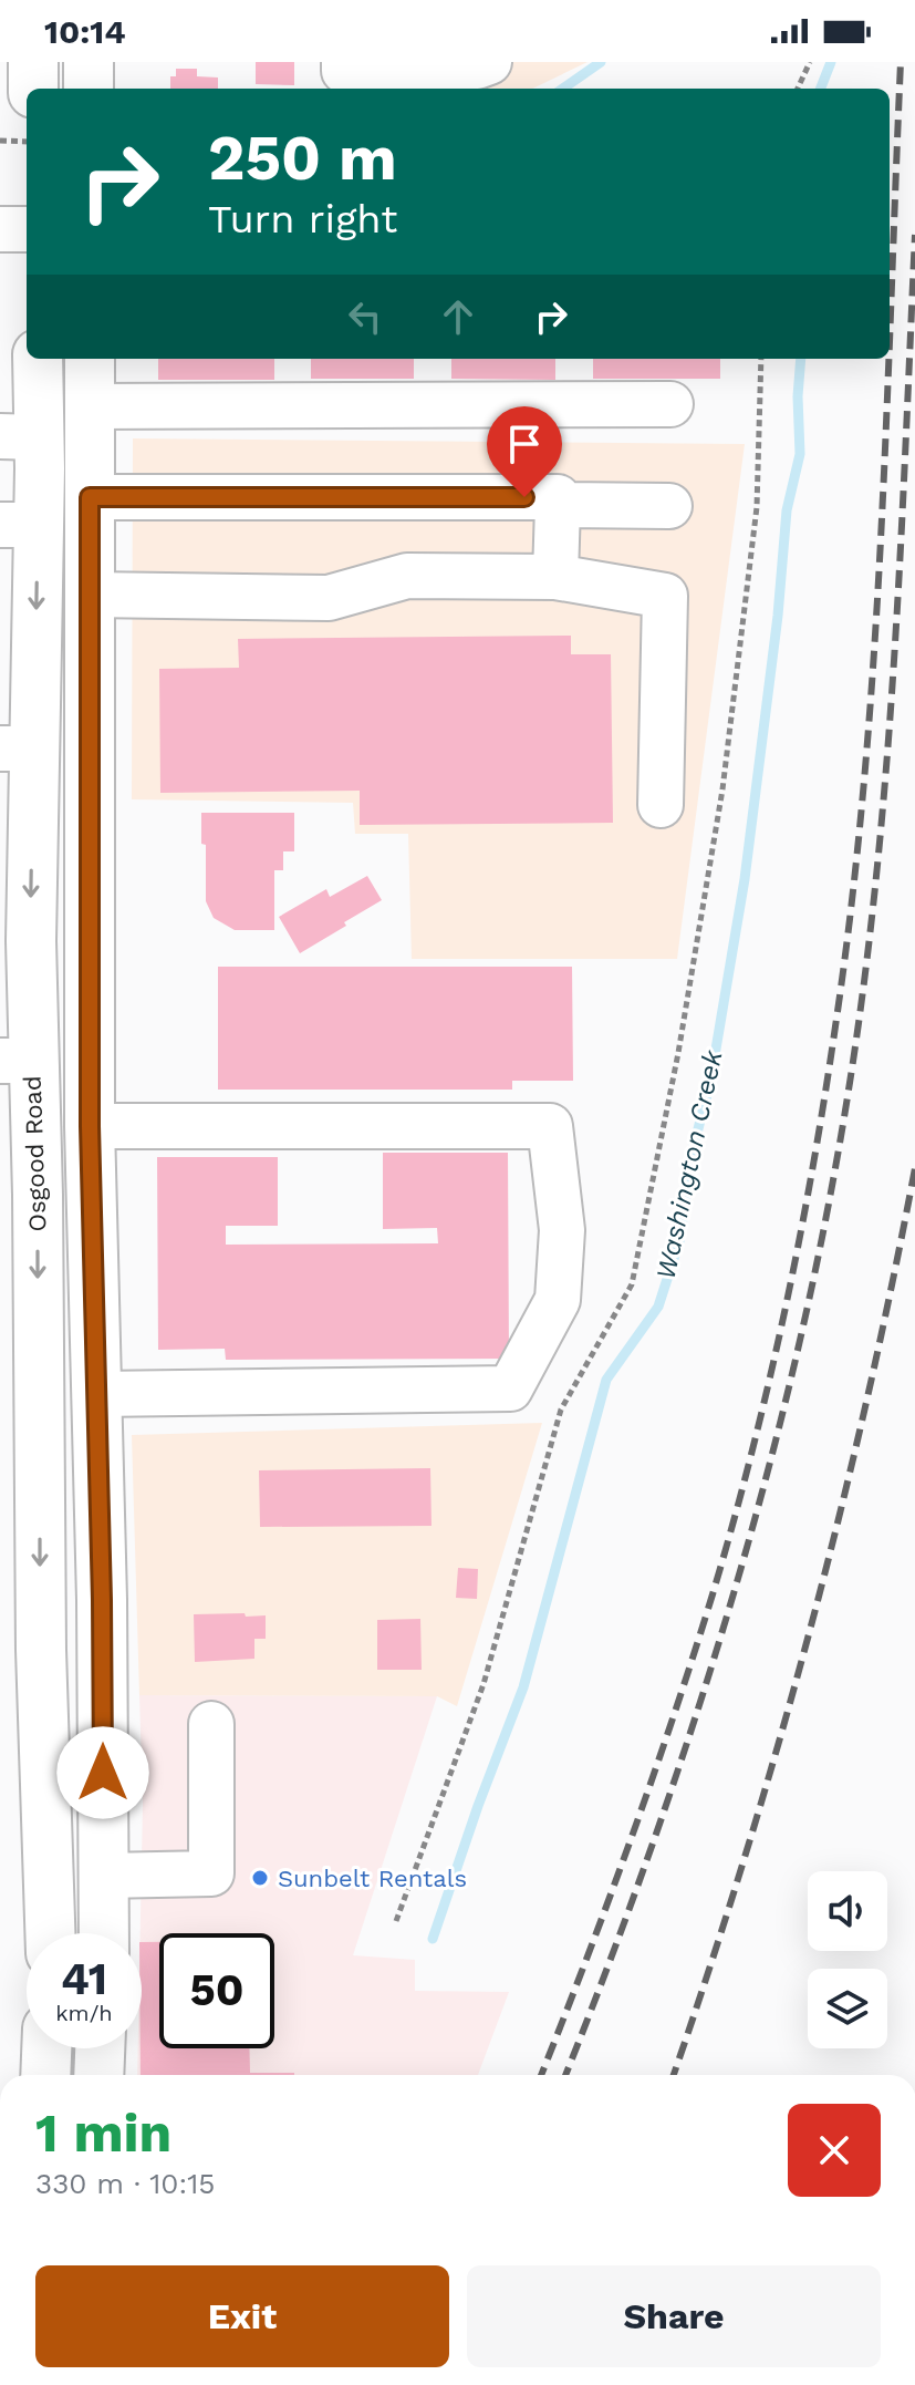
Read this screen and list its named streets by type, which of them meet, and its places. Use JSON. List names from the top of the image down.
{
  "streets": {
    "main road": ["Osgood Road"]
  },
  "water": ["Washington Creek"],
  "places": ["Sunbelt Rentals"],
  "page": {
    "status": "10:14",
    "turn": ["250 m", "Turn right"],
    "speed": "41 km/h",
    "limit": "50",
    "heading": ["1 min", "330 m · 10:15"],
    "buttons": ["Exit", "Share"]
  }
}
